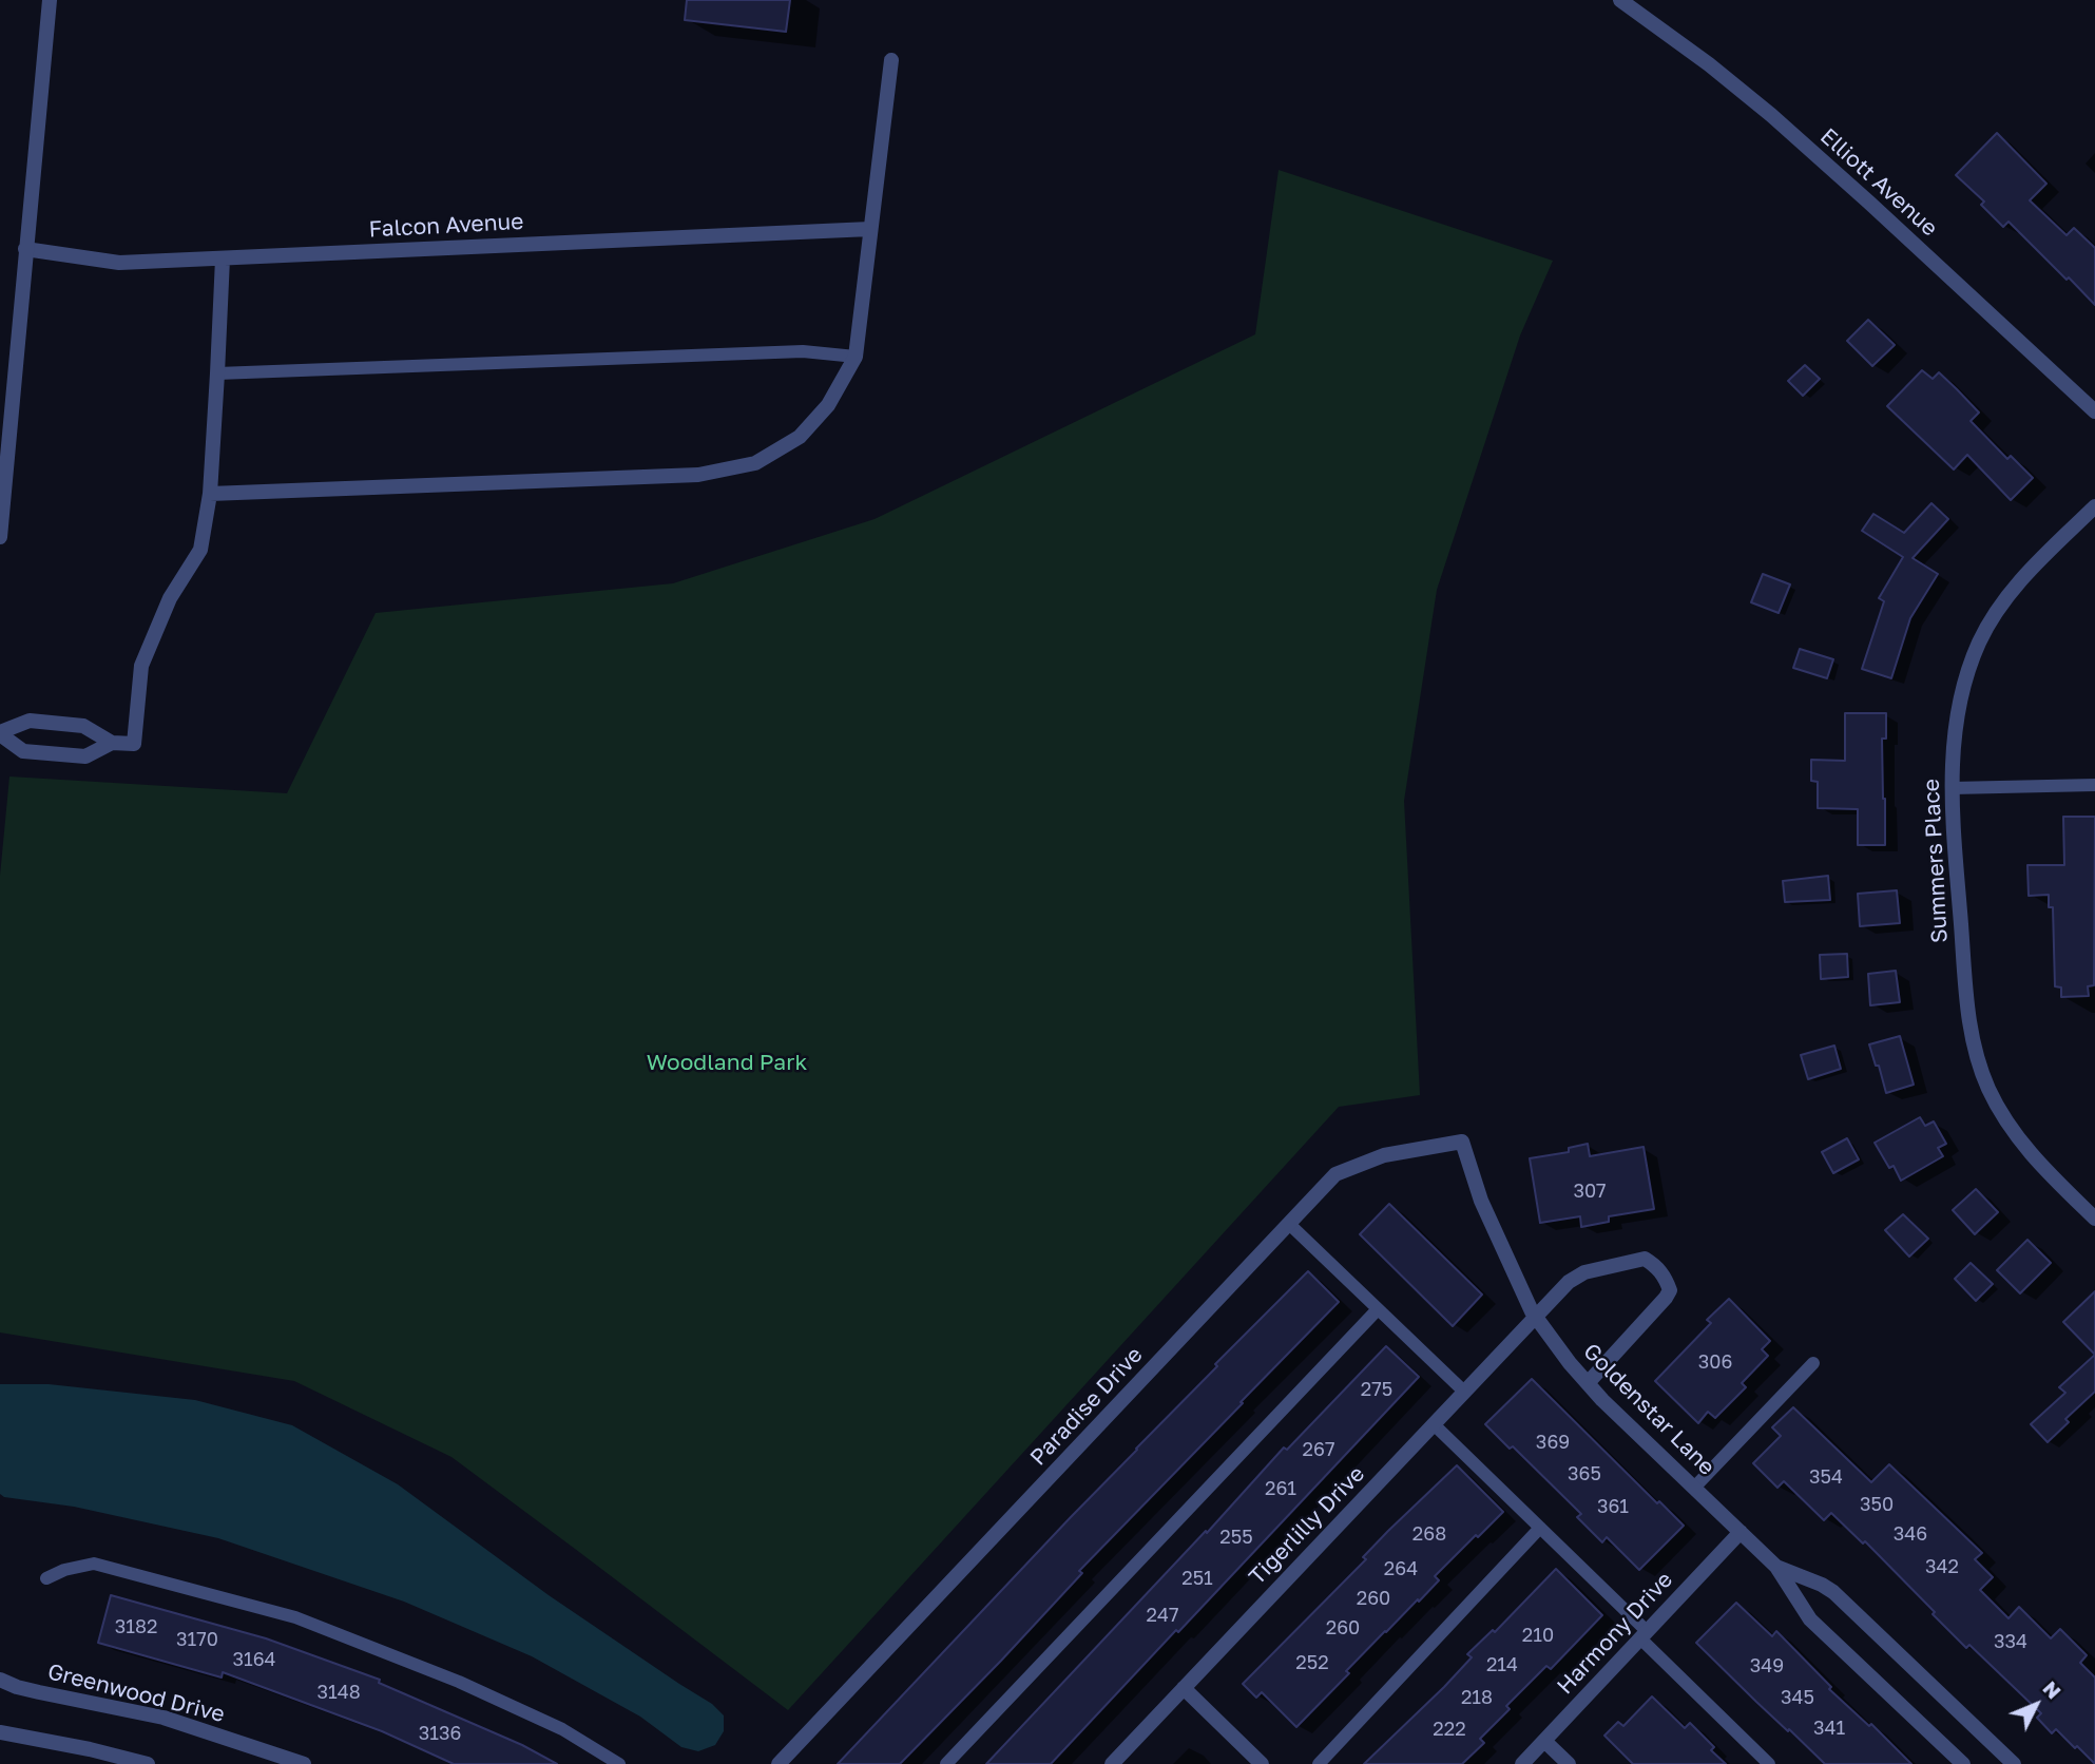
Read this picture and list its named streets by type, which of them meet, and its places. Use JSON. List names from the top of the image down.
{
  "streets": {
    "street": [
      "Elliott Avenue",
      "Falcon Avenue",
      "Summers Place",
      "Paradise Drive",
      "Goldenstar Lane",
      "Tigerlilly Drive",
      "Harmony Drive",
      "Greenwood Drive"
    ]
  },
  "crossings": [
    ["Paradise Drive", "Goldenstar Lane"],
    ["Goldenstar Lane", "Tigerlilly Drive"],
    ["Goldenstar Lane", "Harmony Drive"]
  ],
  "parks": ["Woodland Park"],
  "house_numbers": [
    "307",
    "306",
    "275",
    "369",
    "267",
    "365",
    "354",
    "261",
    "350",
    "361",
    "268",
    "346",
    "255",
    "342",
    "264",
    "251",
    "260",
    "247",
    "3182",
    "260",
    "210",
    "3170",
    "334",
    "3164",
    "252",
    "214",
    "349",
    "3148",
    "218",
    "345",
    "341",
    "222",
    "3136"
  ],
  "north": "top right"
}
